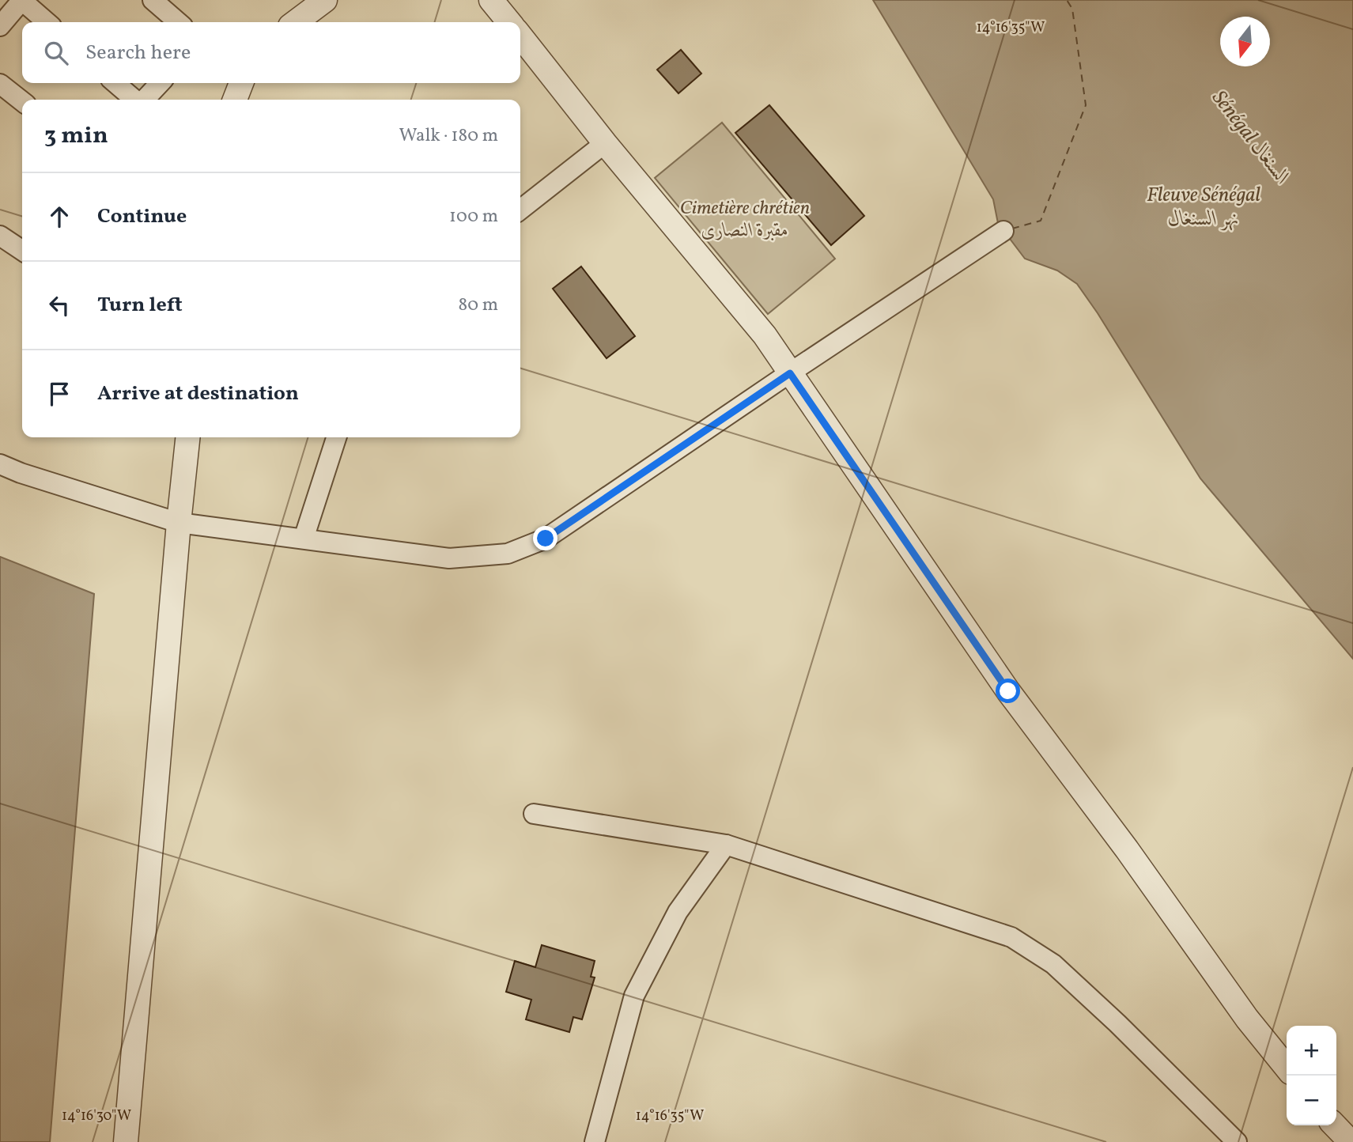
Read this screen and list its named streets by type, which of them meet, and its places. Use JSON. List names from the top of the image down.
{
  "water": ["Sénégal السنغال", "Fleuve Sénégal نهر السنغال"],
  "parks": ["Cimetière chrétien مقبرة النصارى"],
  "north": "bottom",
  "page": {
    "search": "Search here",
    "heading": ["3 min", "Walk · 180 m"],
    "list": [
      ["Continue", "100 m"],
      ["Turn left", "80 m"],
      "Arrive at destination"
    ],
    "map_buttons": ["+", "−"]
  },
  "coordinates": ["14°16'35\"W", "14°16'30\"W"]
}
